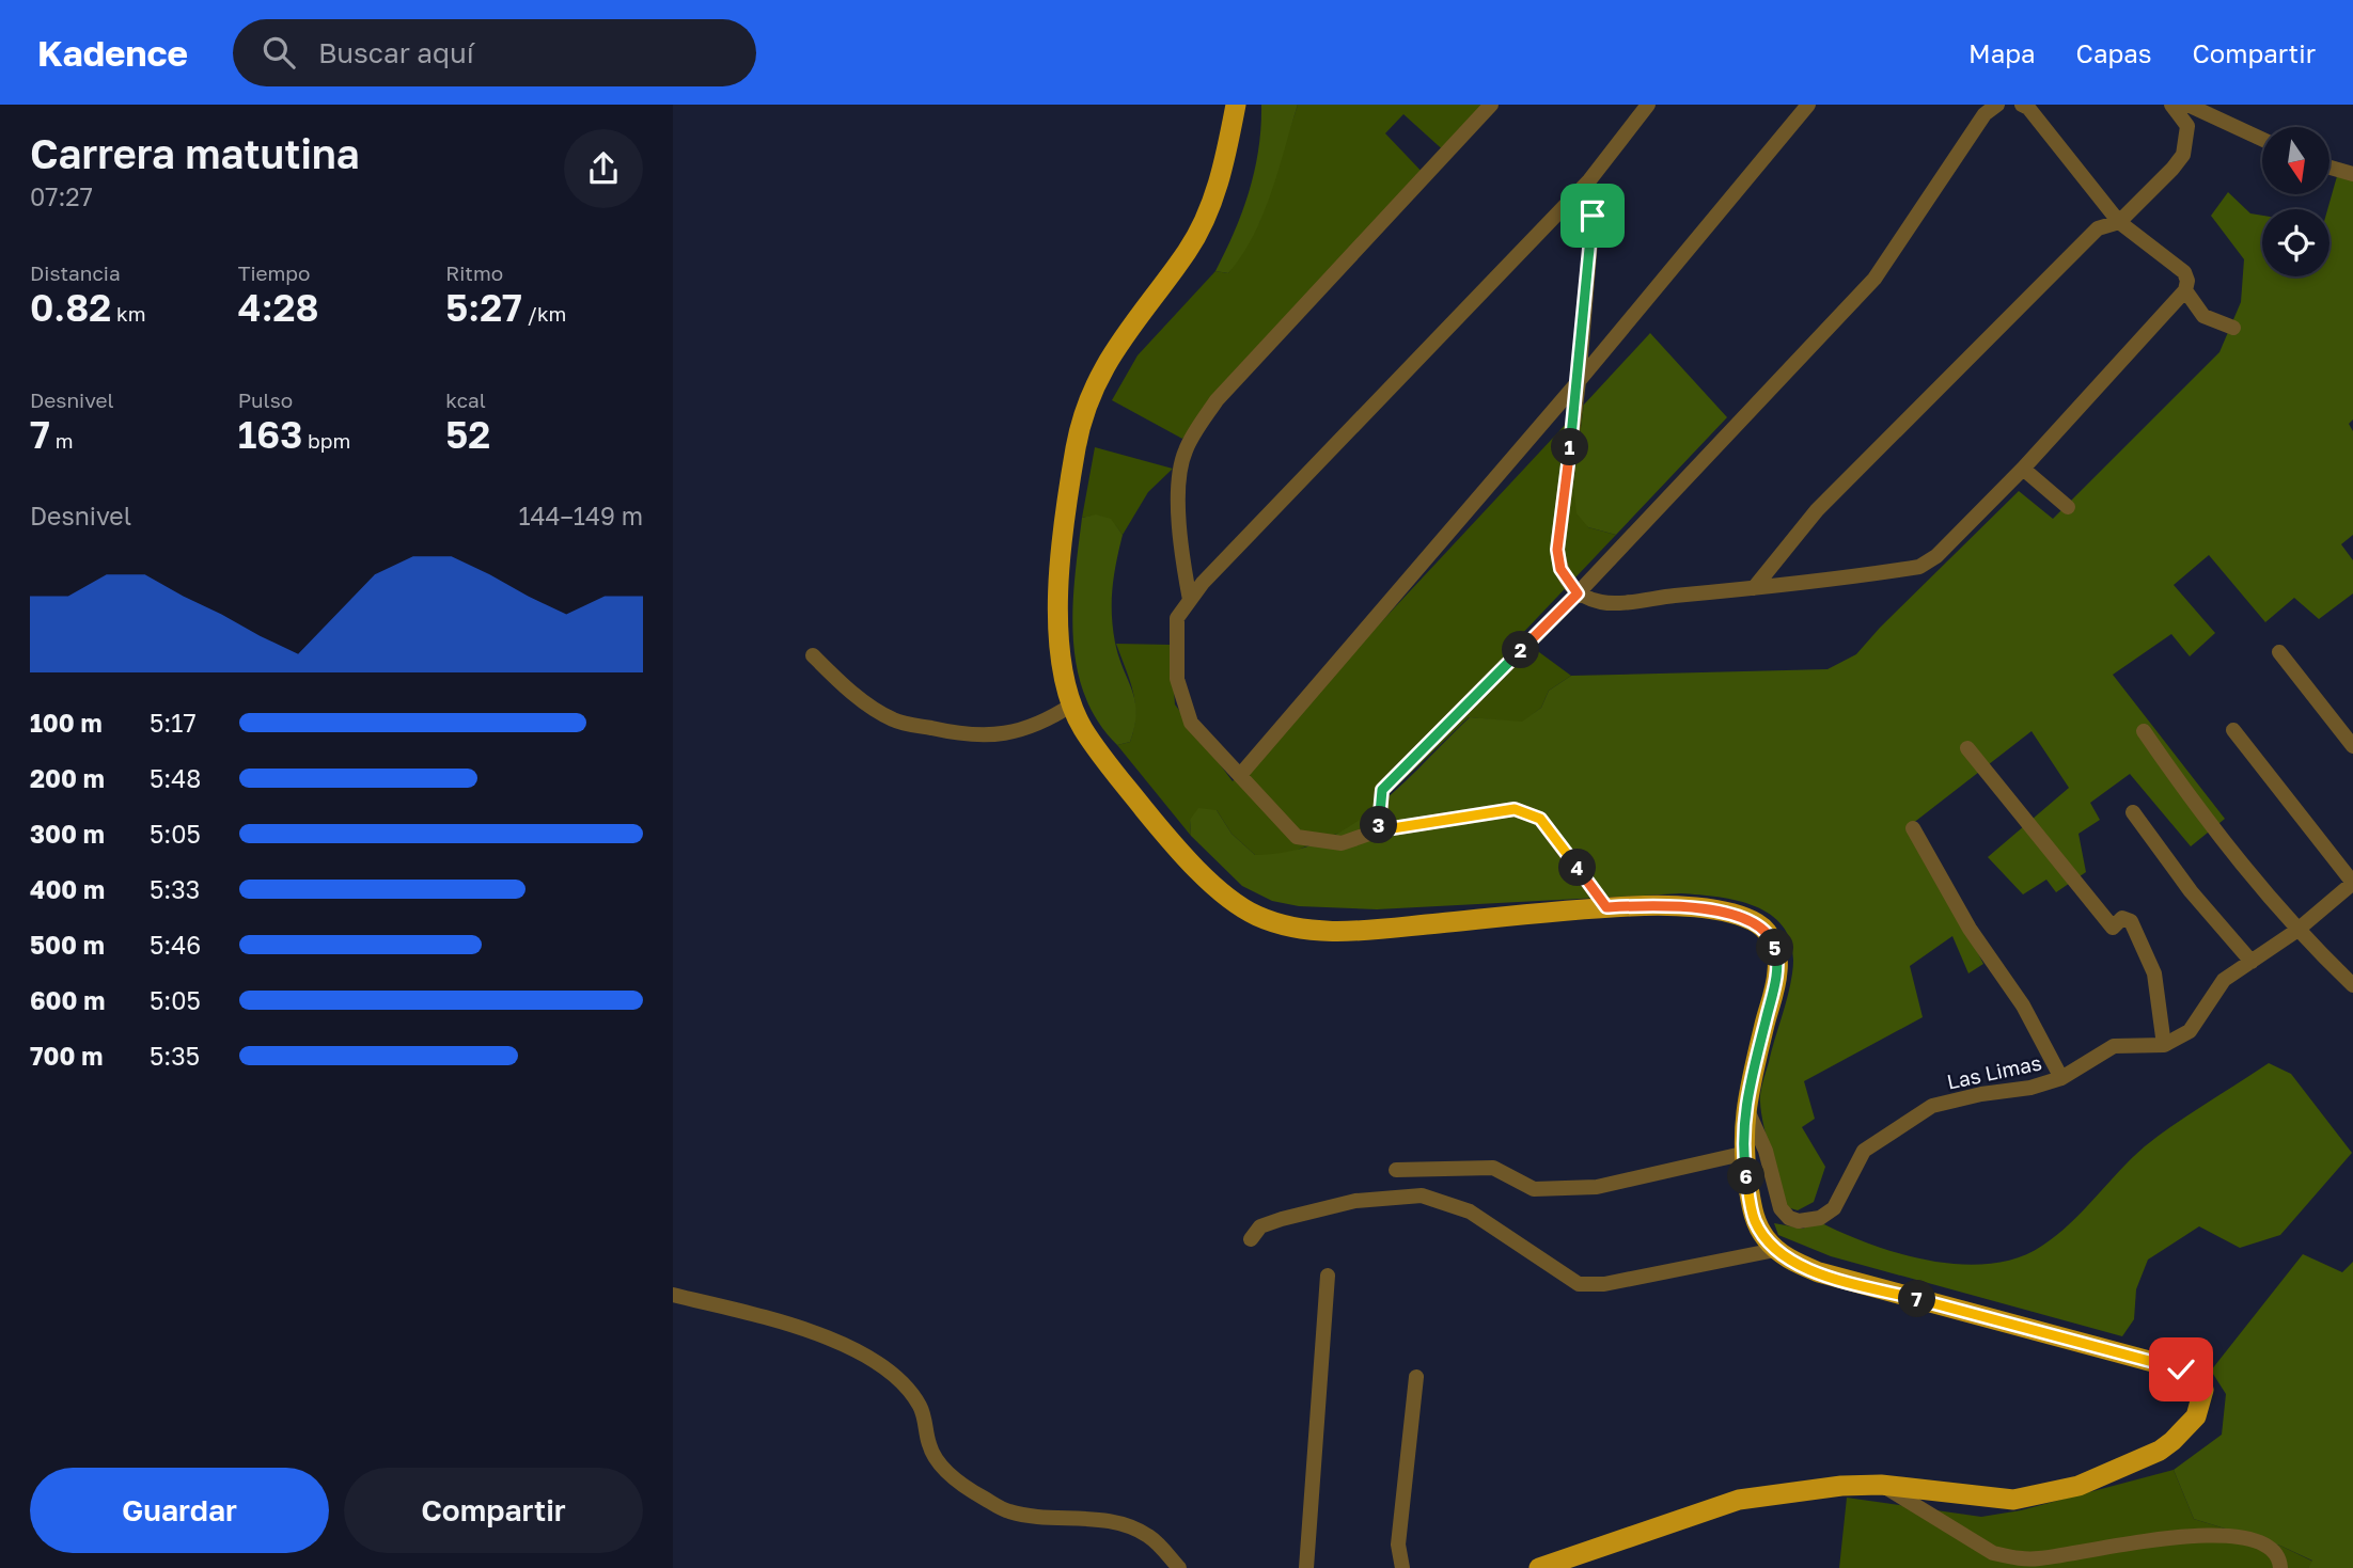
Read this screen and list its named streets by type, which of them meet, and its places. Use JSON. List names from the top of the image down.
{
  "streets": {
    "street": ["Las Limas"]
  },
  "north": "bottom",
  "page": {
    "header": "Kadence",
    "search": "Buscar aquí",
    "nav": ["Mapa", "Capas", "Compartir"],
    "heading": ["Carrera matutina", "07:27"],
    "stats": [
      ["Distancia", "0.82 km"],
      ["Tiempo", "4:28"],
      ["Ritmo", "5:27 /km"],
      ["Desnivel", "7 m"],
      ["Pulso", "163 bpm"],
      ["kcal", "52"]
    ],
    "pins": [
      "1",
      "2",
      "3",
      "4",
      "5",
      "6",
      "7"
    ],
    "chart": ["Desnivel", "144–149 m"],
    "list": [
      {
        "name": "100 m",
        "note": "5:17"
      },
      {
        "name": "200 m",
        "note": "5:48"
      },
      {
        "name": "300 m",
        "note": "5:05"
      },
      {
        "name": "400 m",
        "note": "5:33"
      },
      {
        "name": "500 m",
        "note": "5:46"
      },
      {
        "name": "600 m",
        "note": "5:05"
      },
      {
        "name": "700 m",
        "note": "5:35"
      }
    ],
    "buttons": ["Guardar", "Compartir"]
  }
}
